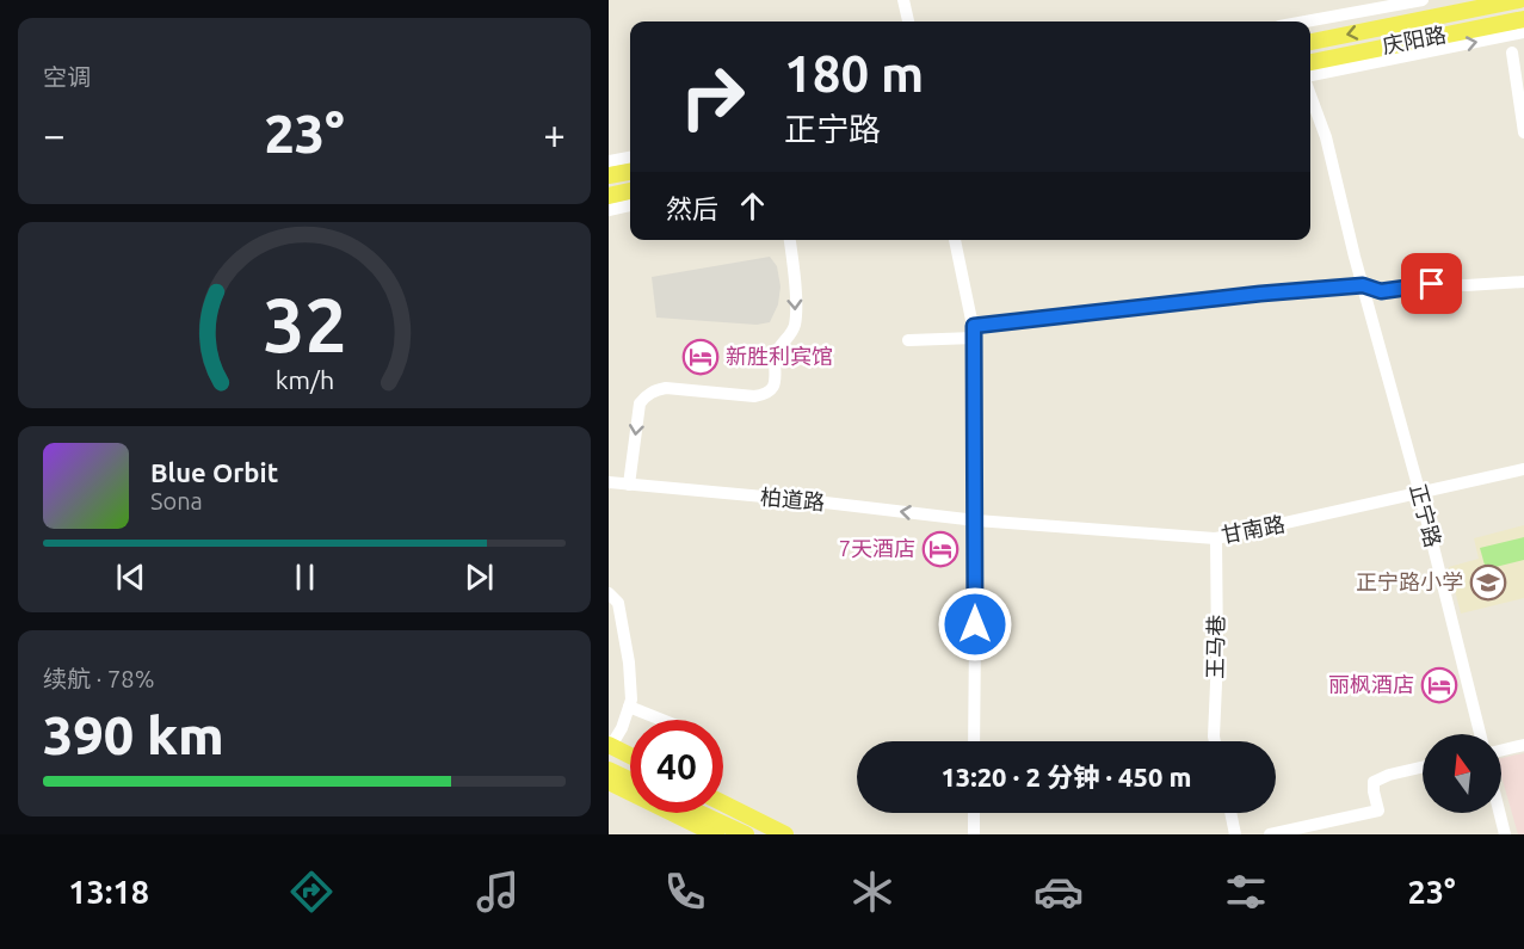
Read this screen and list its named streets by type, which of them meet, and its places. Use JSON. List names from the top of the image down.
{
  "streets": {
    "main road": ["庆阳路"],
    "street": [
      "柏道路",
      "正宁路",
      "甘南路",
      "王马巷"
    ]
  },
  "crossings": [
    ["柏道路", "甘南路"],
    ["正宁路", "甘南路"],
    ["甘南路", "王马巷"]
  ],
  "one_way": ["柏道路"],
  "places": {
    "hotel": ["新胜利宾馆", "7天酒店", "丽枫酒店"],
    "school or university": ["正宁路小学"]
  },
  "north": "top",
  "page": {
    "tile": [
      "空调",
      ["续航 · 78%", "390 km"]
    ],
    "turn": ["180 m", "正宁路"],
    "heat": ["−", "23°", "+"],
    "then": "然后",
    "song": ["Blue Orbit", "Sona"],
    "limit": "40",
    "trip": "13:20 · 2 分钟 · 450 m",
    "tabs": ["13:18", "23°"],
    "gauge": ["32", "km/h"]
  }
}
